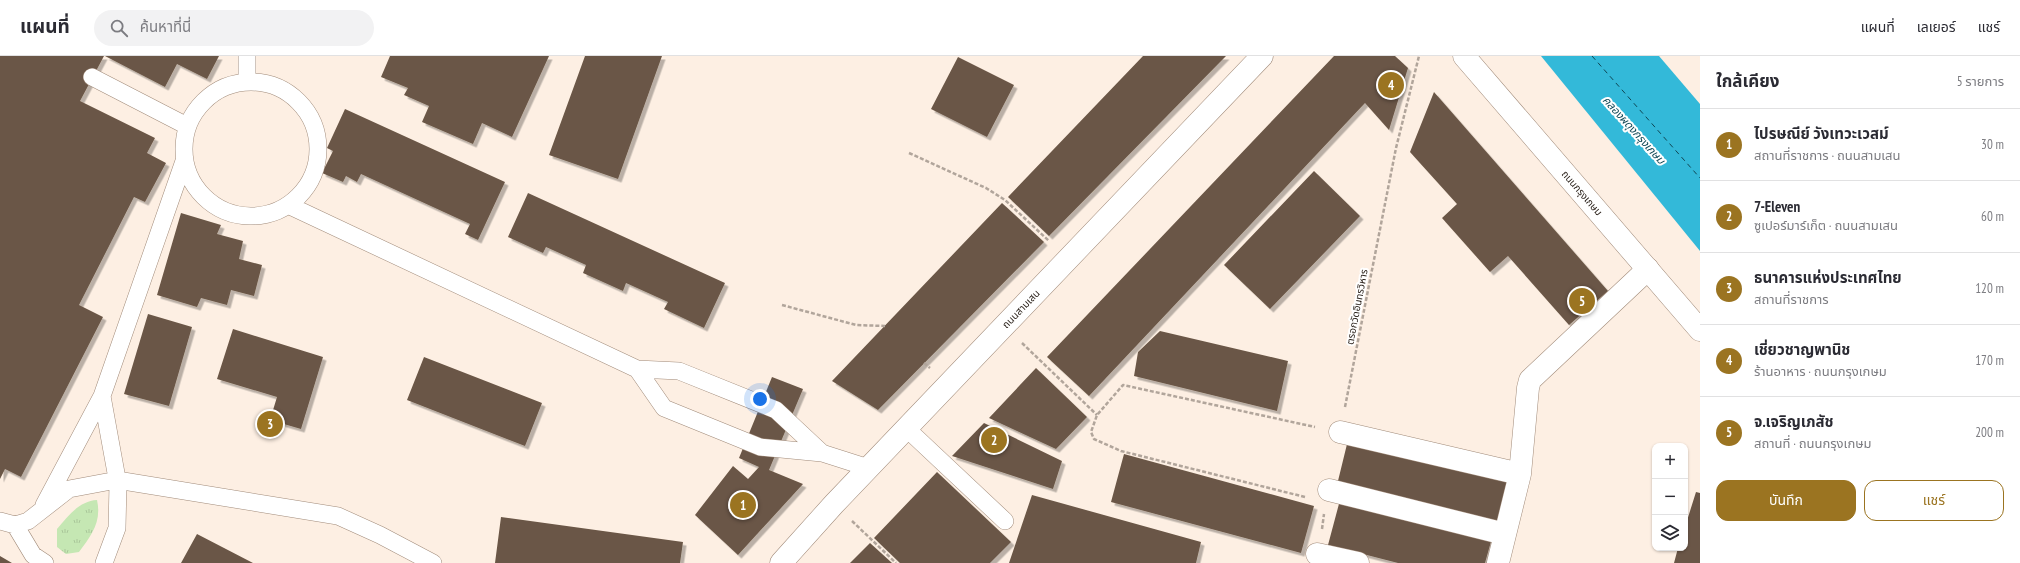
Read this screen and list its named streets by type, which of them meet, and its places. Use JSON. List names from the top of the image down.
{
  "streets": {
    "main road": ["ถนนกรุงเกษม", "ถนนสามเสน"],
    "path": ["ตรอกวัดอินทรวิหาร"]
  },
  "water": ["คลองผดุงกรุงเกษม"],
  "page": {
    "header": "แผนที่",
    "search": "ค้นหาที่นี่",
    "nav": ["แผนที่", "เลเยอร์", "แชร์"],
    "heading": ["ใกล้เคียง", "5 รายการ"],
    "pins": [
      "4",
      "5",
      "3",
      "2",
      "1"
    ],
    "list": [
      {
        "mark": "1",
        "name": "ไปรษณีย์ วังเทวะเวสม์",
        "note": "สถานที่ราชการ · ถนนสามเสน",
        "value": "30 m"
      },
      {
        "mark": "2",
        "name": "7-Eleven",
        "note": "ซูเปอร์มาร์เก็ต · ถนนสามเสน",
        "value": "60 m"
      },
      {
        "mark": "3",
        "name": "ธนาคารแห่งประเทศไทย",
        "note": "สถานที่ราชการ",
        "value": "120 m"
      },
      {
        "mark": "4",
        "name": "เชี่ยวชาญพานิช",
        "note": "ร้านอาหาร · ถนนกรุงเกษม",
        "value": "170 m"
      },
      {
        "mark": "5",
        "name": "จ.เจริญเภสัช",
        "note": "สถานที่ · ถนนกรุงเกษม",
        "value": "200 m"
      }
    ],
    "map_buttons": ["+", "−"],
    "buttons": ["บันทึก", "แชร์"]
  }
}
